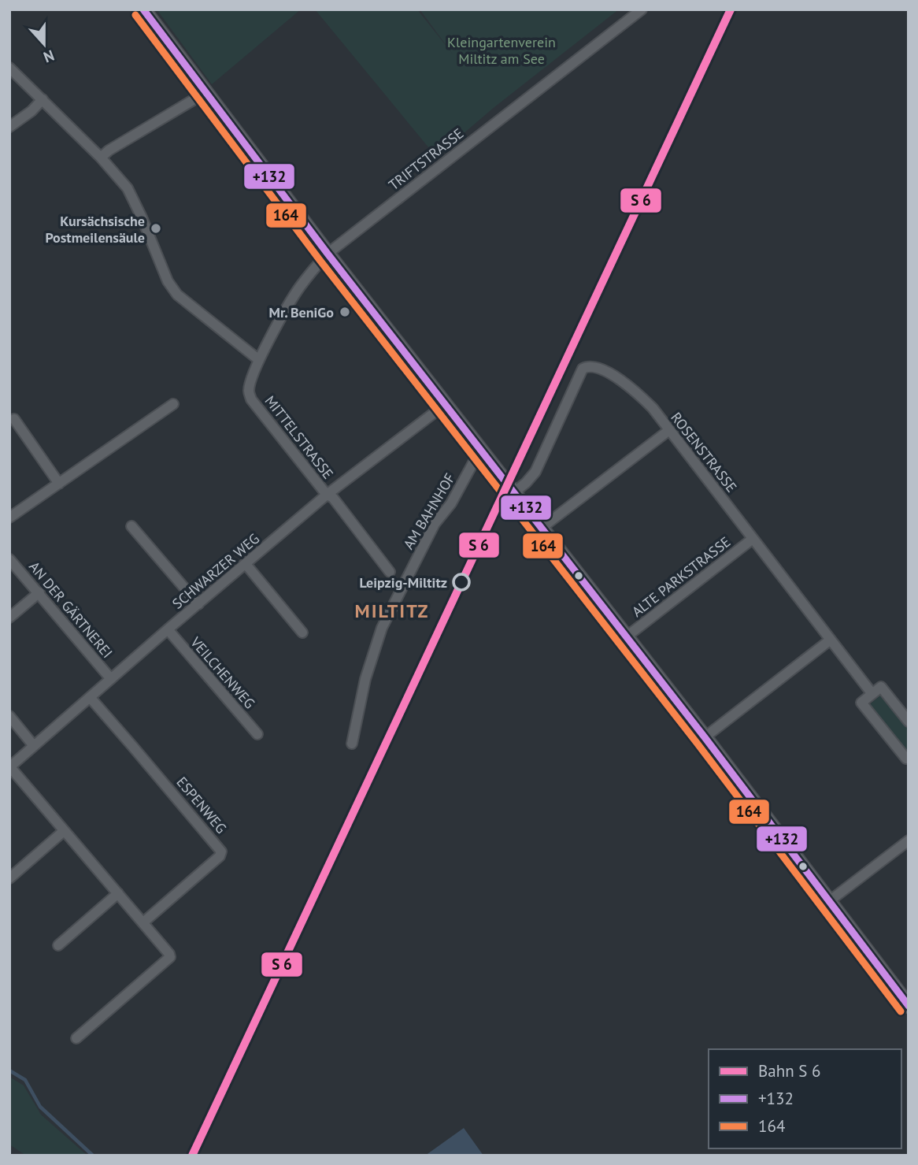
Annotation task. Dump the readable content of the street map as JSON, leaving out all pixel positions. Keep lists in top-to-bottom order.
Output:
{
  "streets": {
    "street": [
      "TRIFTSTRASSE",
      "MITTELSTRASSE",
      "ROSENSTRASSE",
      "AM BAHNHOF",
      "SCHWARZER WEG",
      "ALTE PARKSTRASSE",
      "AN DER GÄRTNEREI",
      "VEILCHENWEG",
      "ESPENWEG"
    ]
  },
  "crossings": [
    ["TRIFTSTRASSE", "MITTELSTRASSE"],
    ["MITTELSTRASSE", "SCHWARZER WEG"],
    ["ROSENSTRASSE", "ALTE PARKSTRASSE"],
    ["SCHWARZER WEG", "AN DER GÄRTNEREI"],
    ["SCHWARZER WEG", "VEILCHENWEG"],
    ["SCHWARZER WEG", "ESPENWEG"]
  ],
  "districts": ["MILTITZ"],
  "parks": ["Kleingartenverein Miltitz am See"],
  "places": ["Kursächsische Postmeilensäule", "Mr. BeniGo", "Leipzig-Miltitz"],
  "lines": ["transit line +132", "transit line 164"],
  "legend": ["Bahn S 6", "+132", "164"],
  "north": "bottom"
}
